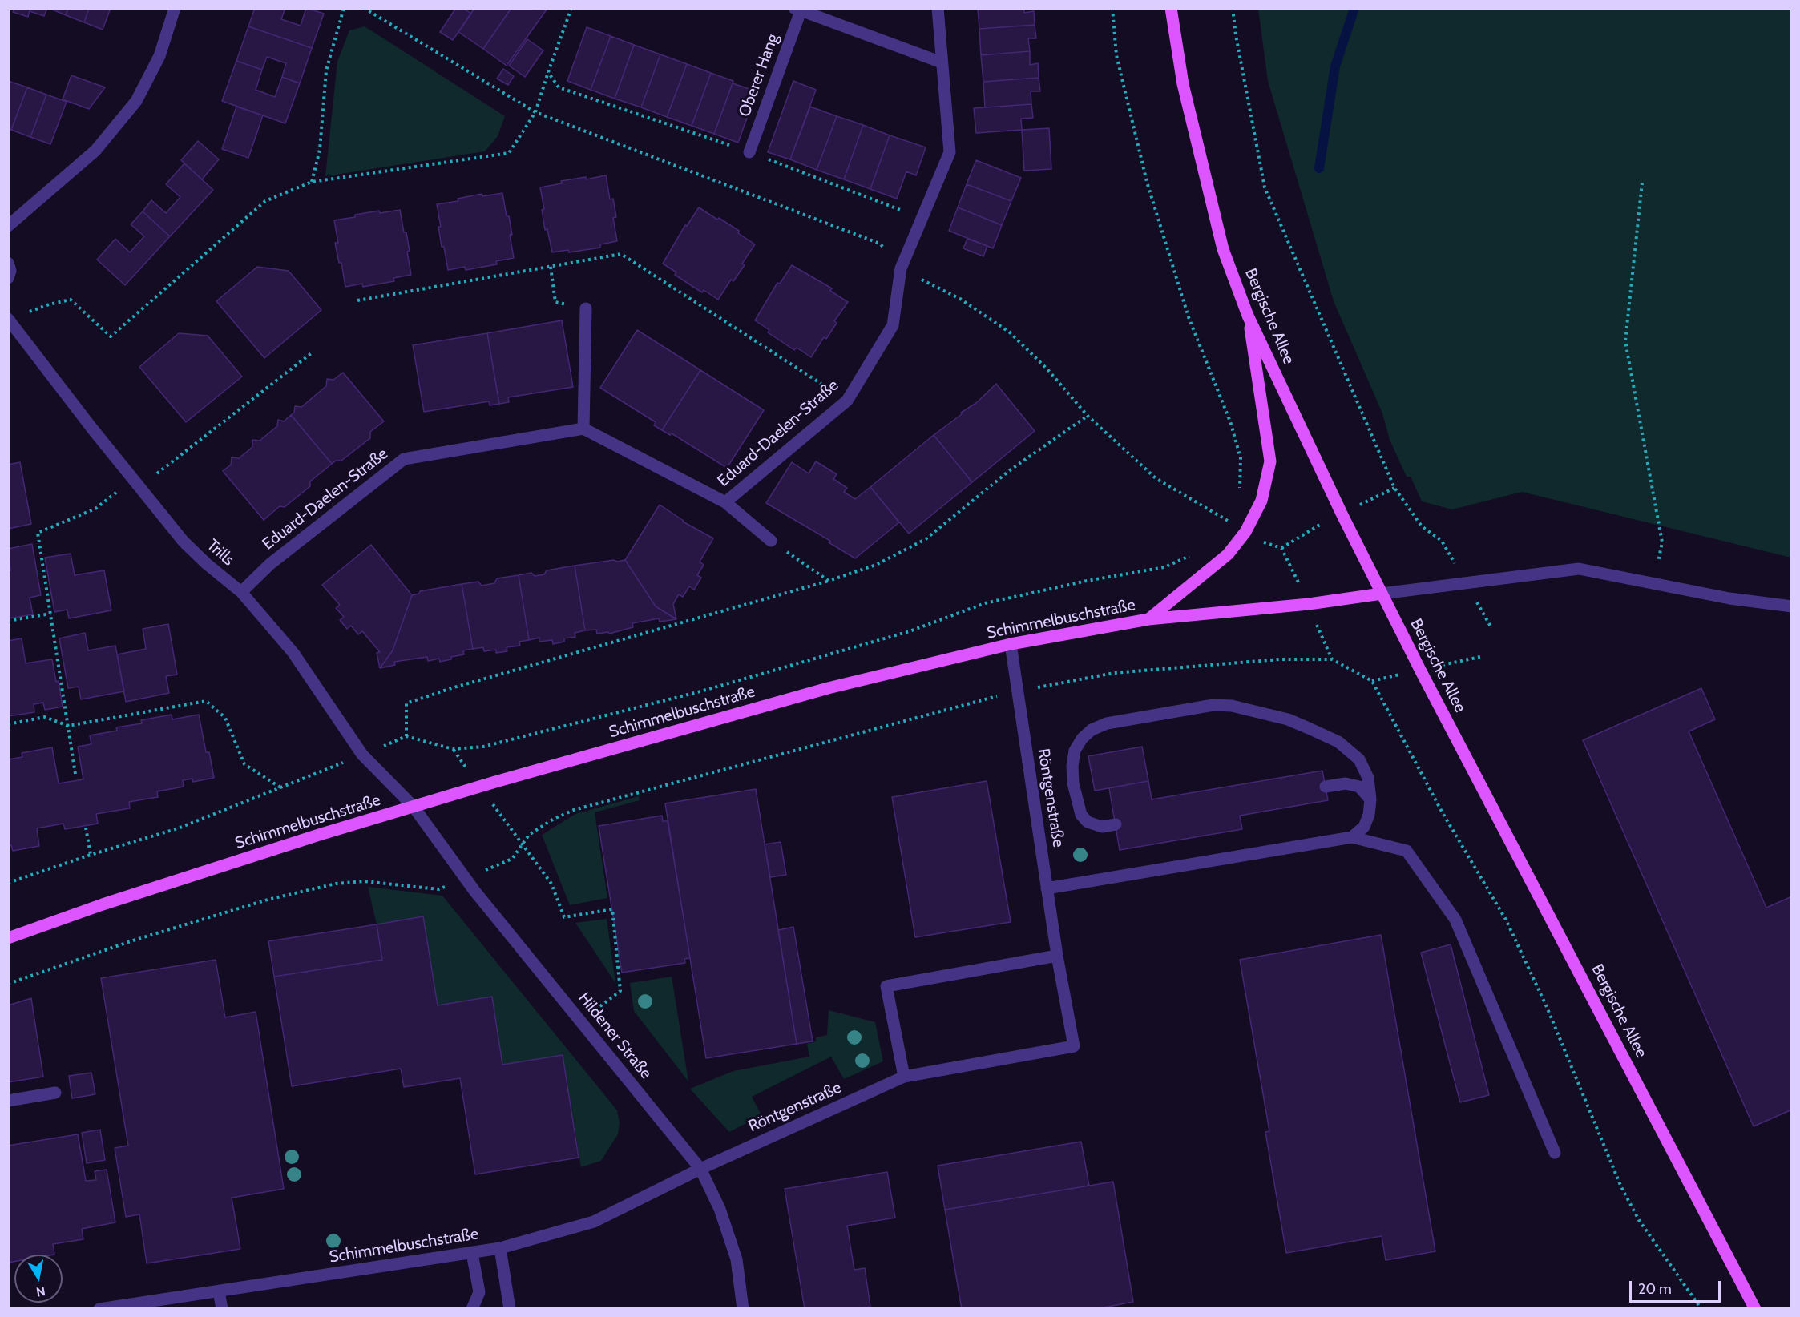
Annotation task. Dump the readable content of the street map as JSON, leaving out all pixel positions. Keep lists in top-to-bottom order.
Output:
{
  "streets": {
    "main road": ["Bergische Allee", "Schimmelbuschstraße"],
    "street": [
      "Oberer Hang",
      "Eduard-Daelen-Straße",
      "Trills",
      "Röntgenstraße",
      "Hildener Straße"
    ]
  },
  "crossings": [
    ["Oberer Hang", "Eduard-Daelen-Straße"],
    ["Bergische Allee", "Schimmelbuschstraße"],
    ["Eduard-Daelen-Straße", "Trills"],
    ["Trills", "Schimmelbuschstraße"],
    ["Trills", "Hildener Straße"],
    ["Schimmelbuschstraße", "Röntgenstraße"],
    ["Schimmelbuschstraße", "Hildener Straße"],
    ["Röntgenstraße", "Hildener Straße"]
  ],
  "scale_bar": "20 m",
  "north": "bottom"
}
